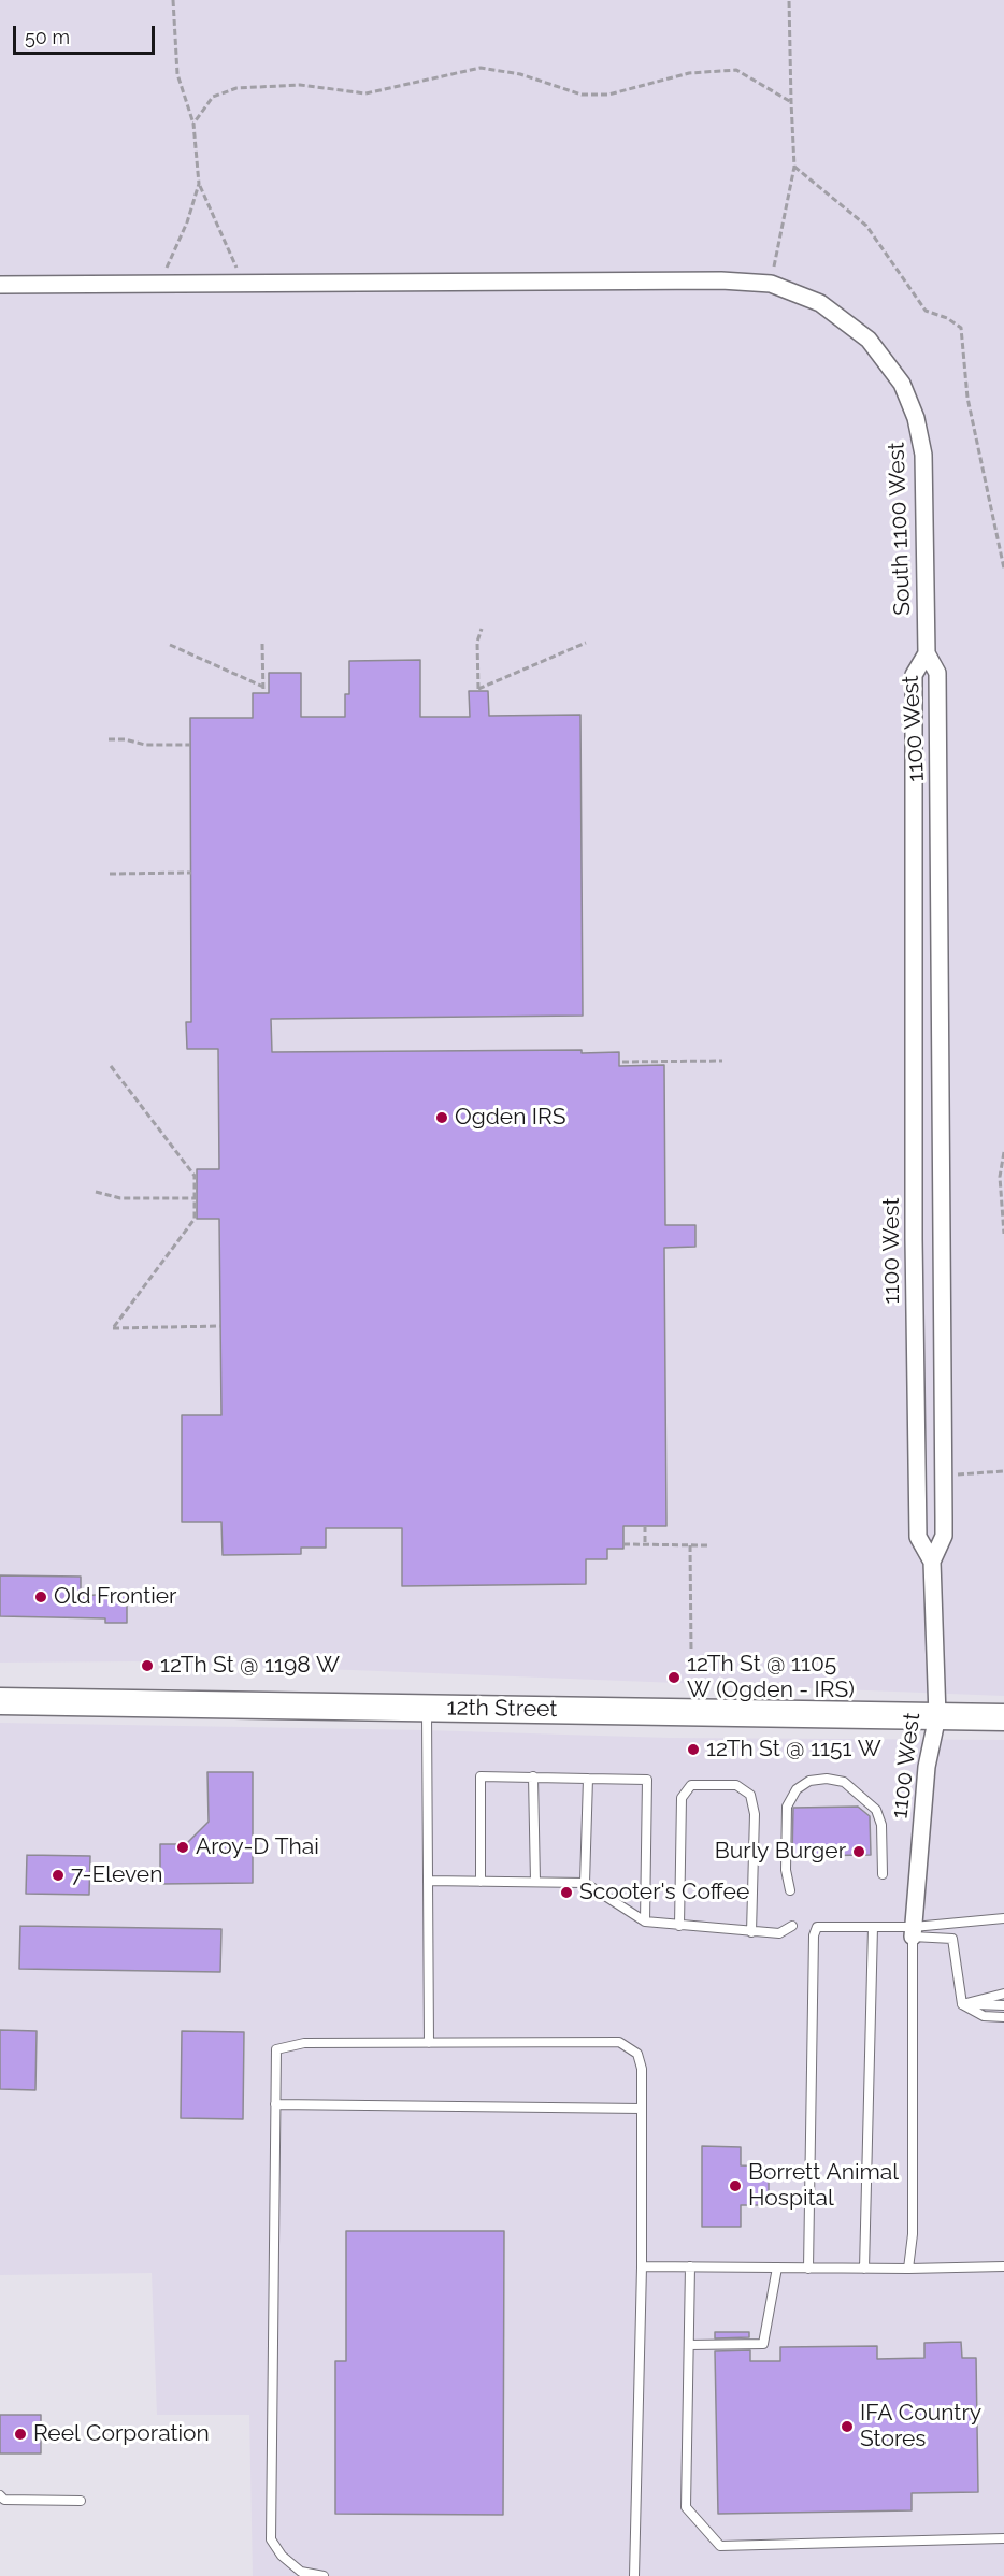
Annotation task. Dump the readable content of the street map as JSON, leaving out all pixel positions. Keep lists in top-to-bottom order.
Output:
{
  "streets": {
    "main road": ["12th Street"],
    "street": ["South 1100 West", "1100 West"]
  },
  "crossings": [
    ["South 1100 West", "1100 West"],
    ["1100 West", "12th Street"]
  ],
  "places": [
    "Ogden IRS",
    "Old Frontier",
    "12Th St @ 1198 W",
    "12Th St @ 1105 W (Ogden - IRS)",
    "12Th St @ 1151 W",
    "Aroy-D Thai",
    "Burly Burger",
    "7-Eleven",
    "Scooter's Coffee",
    "Borrett Animal Hospital",
    "IFA Country Stores",
    "Reel Corporation"
  ],
  "scale_bar": "50 m"
}
